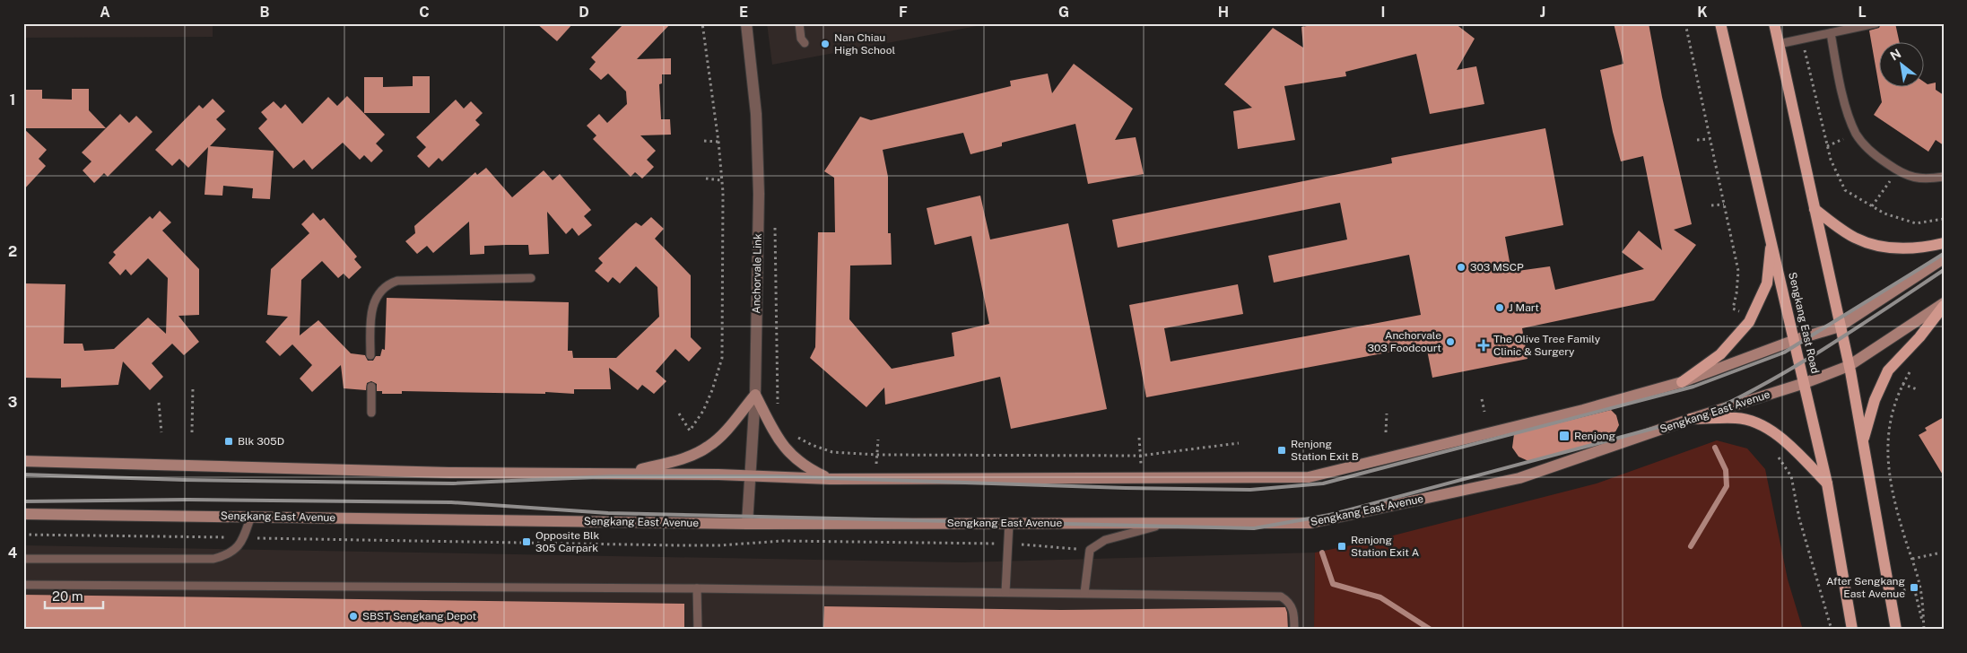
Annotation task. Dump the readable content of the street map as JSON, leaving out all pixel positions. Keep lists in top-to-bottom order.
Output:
{
  "streets": {
    "main road": ["Sengkang East Road", "Sengkang East Avenue"],
    "street": ["Anchorvale Link"]
  },
  "crossings": [
    ["Anchorvale Link", "Sengkang East Avenue"],
    ["Sengkang East Road", "Sengkang East Avenue"]
  ],
  "places": {
    "other": [
      "Nan Chiau High School",
      "303 MSCP",
      "J Mart",
      "Anchorvale 303 Foodcourt",
      "SBST Sengkang Depot"
    ],
    "health": ["The Olive Tree Family Clinic & Surgery"],
    "transit": [
      "Renjong",
      "Blk 305D",
      "Renjong Station Exit B",
      "Opposite Blk 305 Carpark",
      "Renjong Station Exit A",
      "After Sengkang East Avenue"
    ]
  },
  "scale_bar": "20 m",
  "north": "top left",
  "grid": {
    "columns": [
      "A",
      "B",
      "C",
      "D",
      "E",
      "F",
      "G",
      "H",
      "I",
      "J",
      "K",
      "L"
    ],
    "rows": [
      "1",
      "2",
      "3",
      "4"
    ]
  }
}
